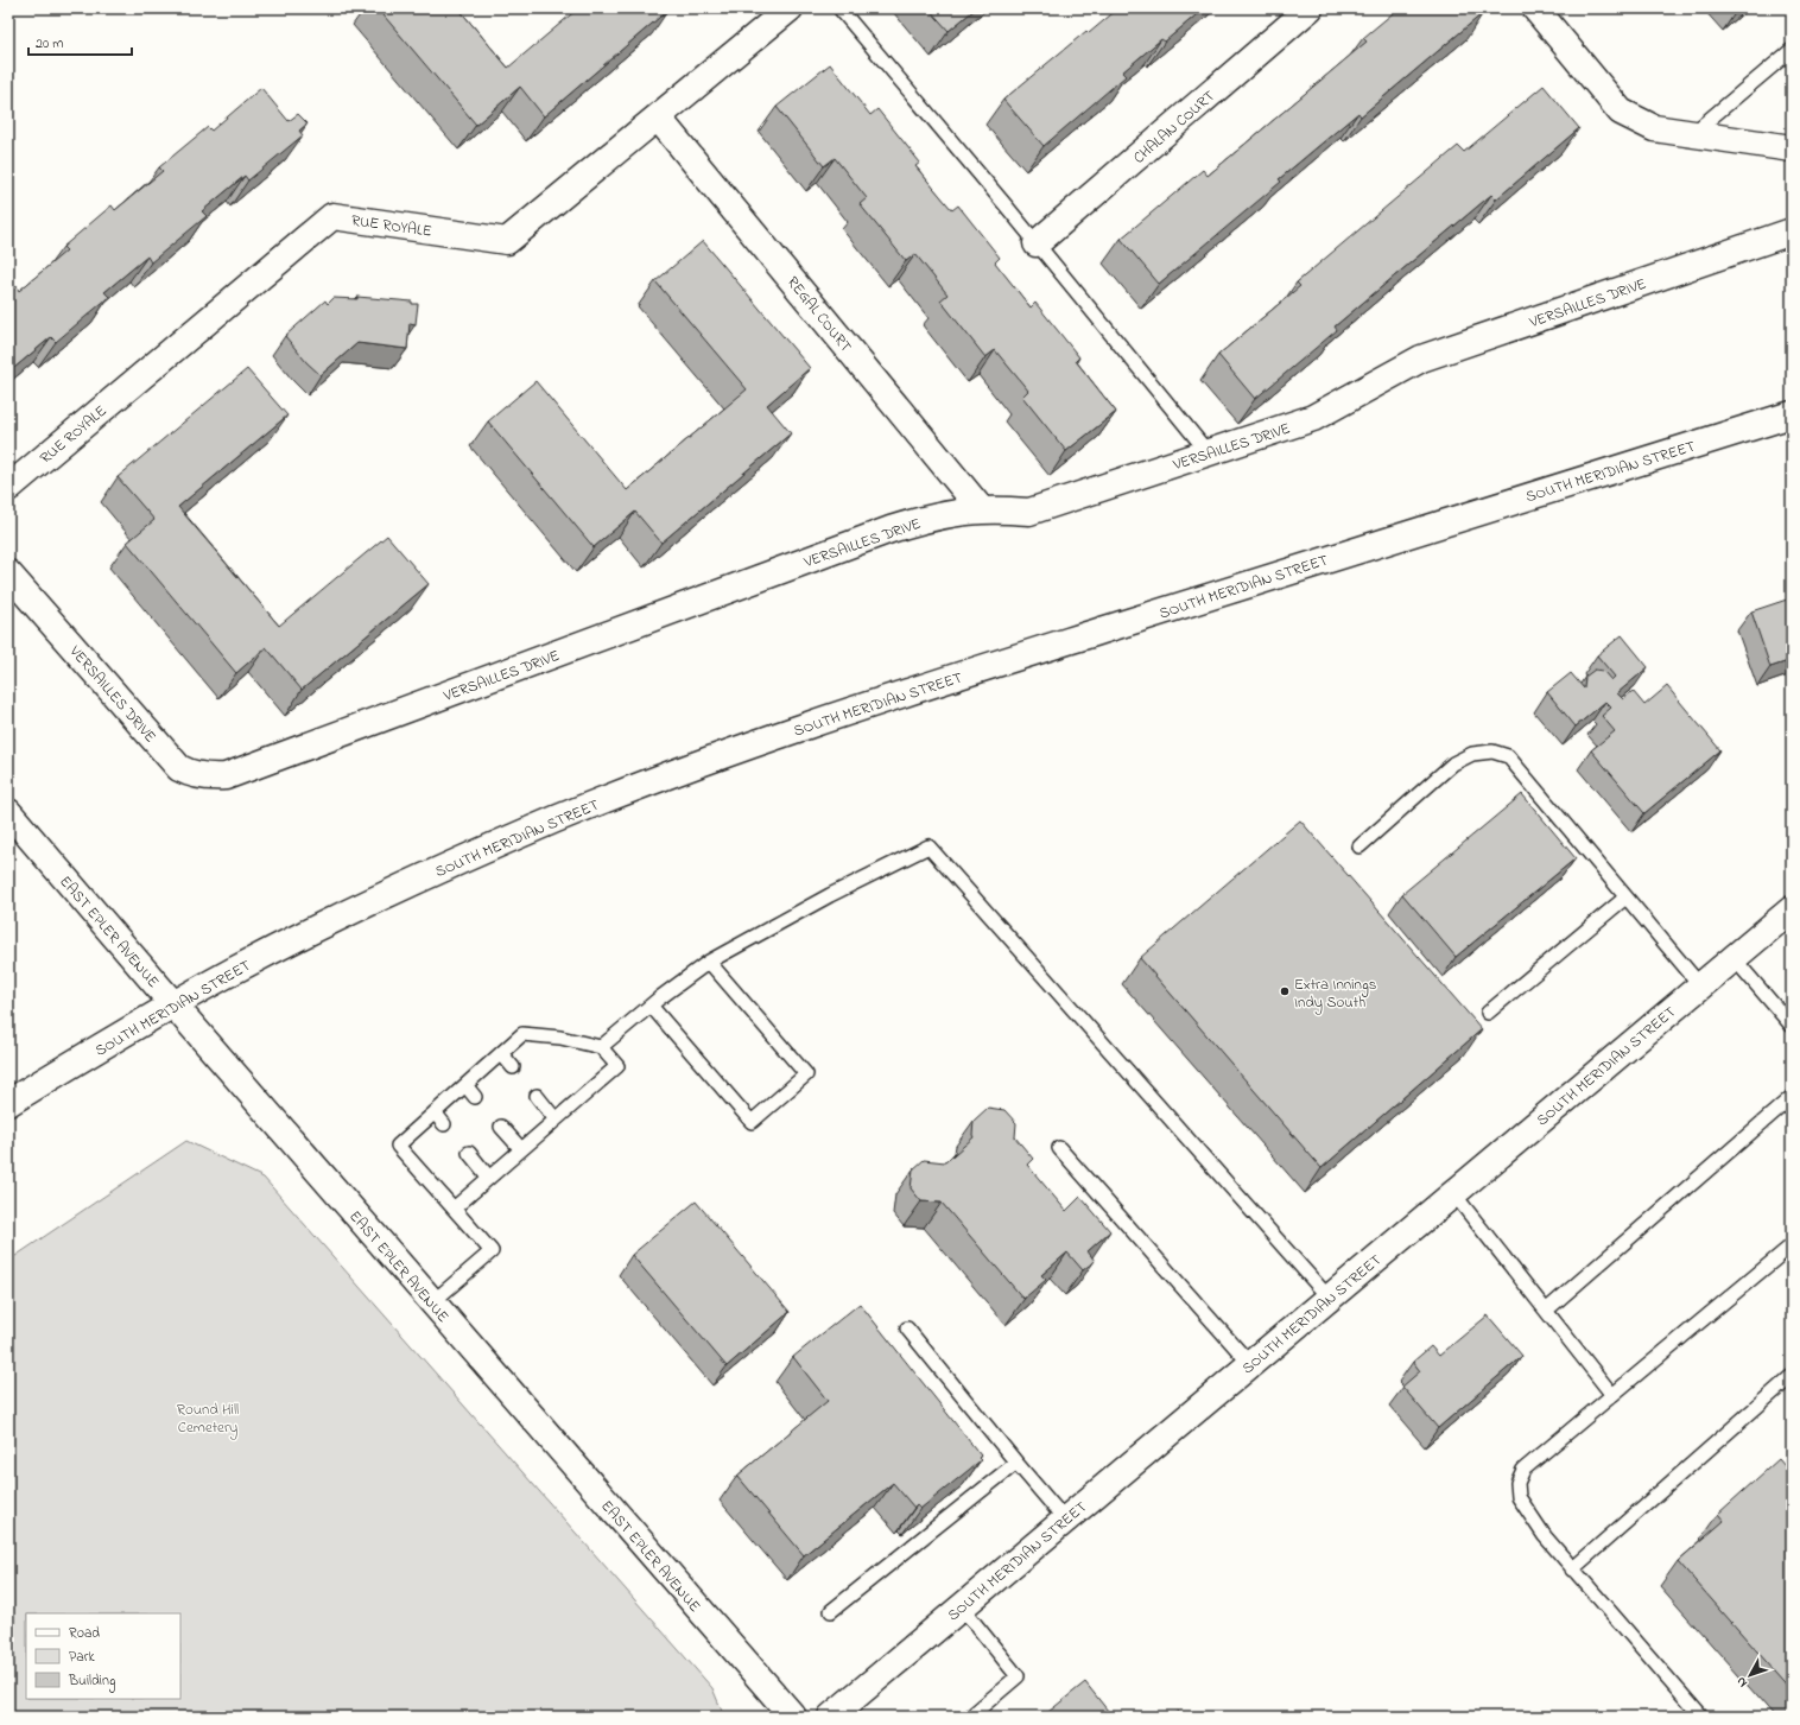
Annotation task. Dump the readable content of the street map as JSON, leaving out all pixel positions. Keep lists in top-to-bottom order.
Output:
{
  "streets": {
    "street": [
      "CHALAN COURT",
      "RUE ROYALE",
      "VERSAILLES DRIVE",
      "REGAL COURT",
      "SOUTH MERIDIAN STREET",
      "EAST EPLER AVENUE"
    ]
  },
  "crossings": [
    ["RUE ROYALE", "REGAL COURT"],
    ["VERSAILLES DRIVE", "REGAL COURT"],
    ["SOUTH MERIDIAN STREET", "EAST EPLER AVENUE"]
  ],
  "parks": ["Round Hill Cemetery"],
  "places": ["Extra Innings Indy South"],
  "legend": ["Road", "Park", "Building"],
  "scale_bar": "20 m",
  "north": "bottom left"
}
